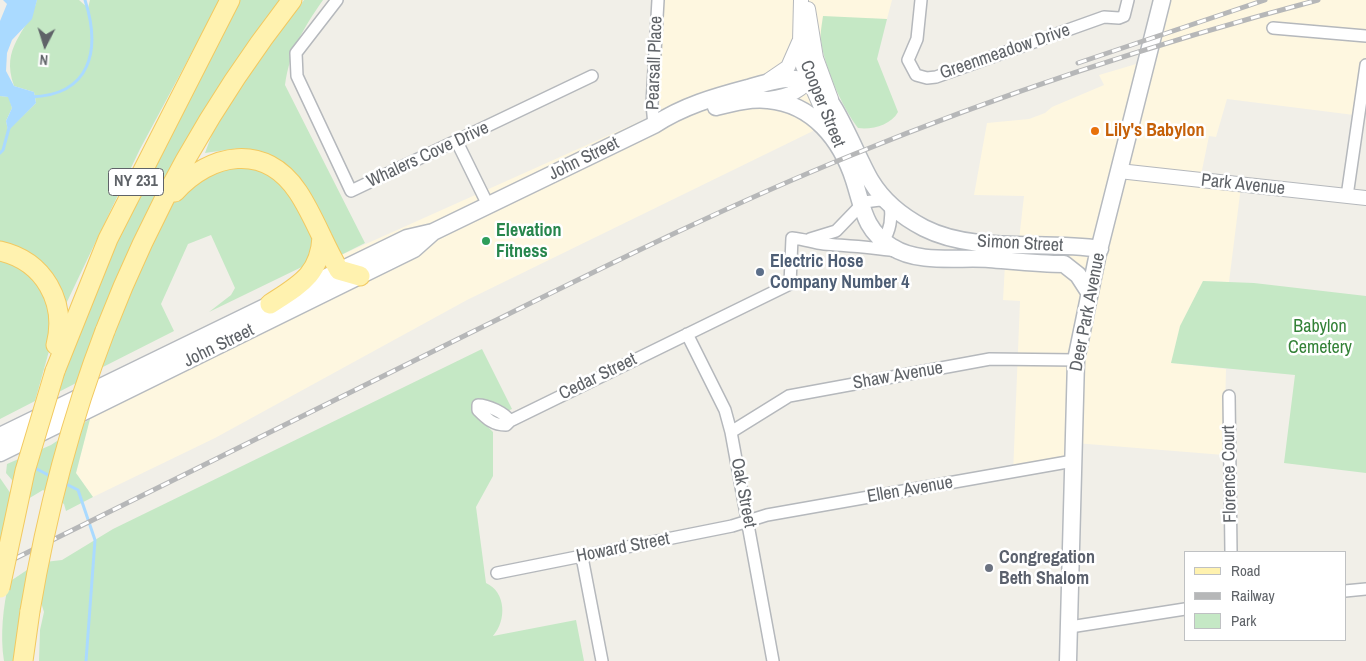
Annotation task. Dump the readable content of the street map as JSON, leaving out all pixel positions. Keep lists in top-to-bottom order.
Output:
{
  "streets": {
    "main road": [
      "Cooper Street",
      "John Street",
      "NY 231",
      "Simon Street",
      "Deer Park Avenue"
    ],
    "street": [
      "Greenmeadow Drive",
      "Pearsall Place",
      "Whalers Cove Drive",
      "Park Avenue",
      "Shaw Avenue",
      "Cedar Street",
      "Florence Court",
      "Ellen Avenue",
      "Oak Street",
      "Howard Street"
    ]
  },
  "crossings": [
    ["Pearsall Place", "John Street"],
    ["Cooper Street", "John Street"],
    ["Cooper Street", "Simon Street"],
    ["Park Avenue", "Deer Park Avenue"],
    ["Simon Street", "Deer Park Avenue"],
    ["Deer Park Avenue", "Shaw Avenue"],
    ["Deer Park Avenue", "Ellen Avenue"],
    ["Shaw Avenue", "Oak Street"],
    ["Cedar Street", "Oak Street"],
    ["Ellen Avenue", "Oak Street"],
    ["Ellen Avenue", "Howard Street"],
    ["Oak Street", "Howard Street"]
  ],
  "parks": ["Babylon Cemetery"],
  "places": [
    "Lily's Babylon",
    "Elevation Fitness",
    "Electric Hose Company Number 4",
    "Congregation Beth Shalom"
  ],
  "legend": ["Road", "Railway", "Park"],
  "north": "bottom"
}
